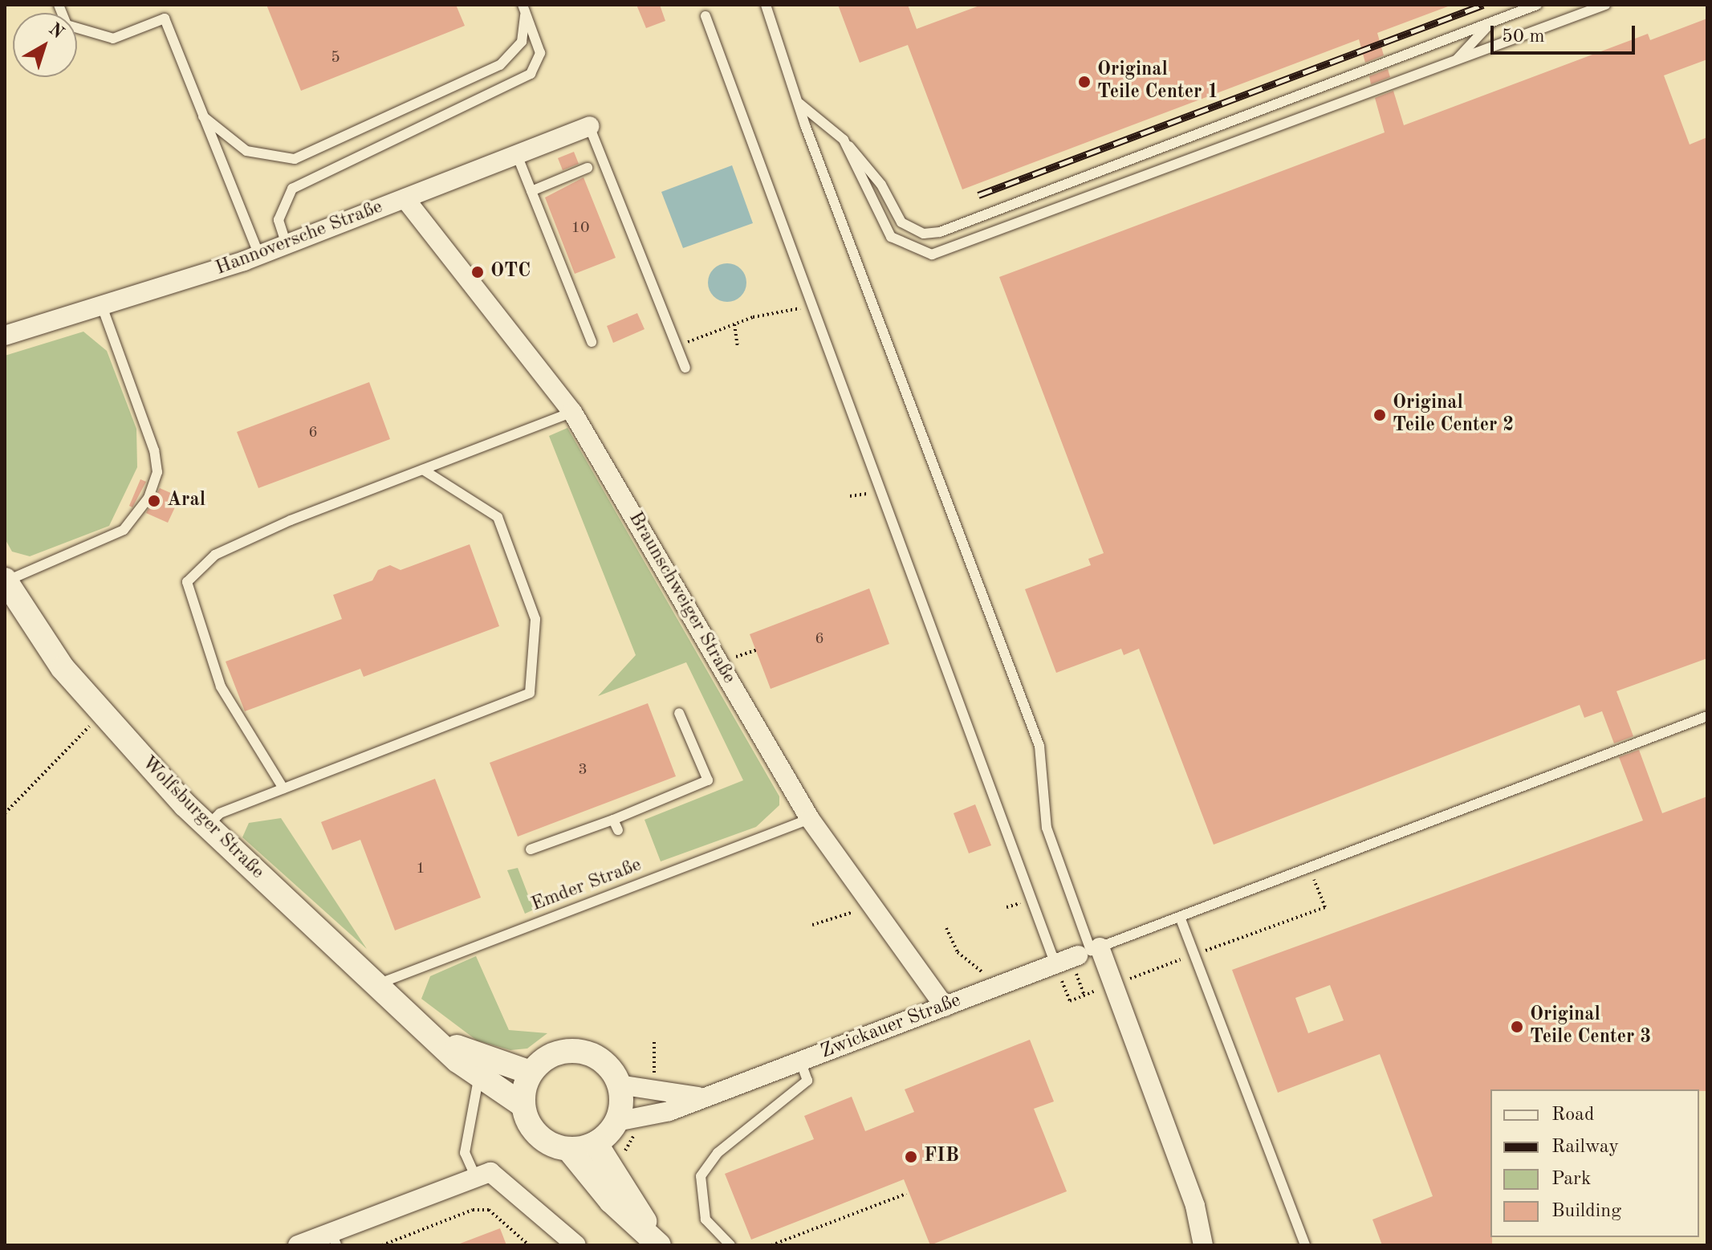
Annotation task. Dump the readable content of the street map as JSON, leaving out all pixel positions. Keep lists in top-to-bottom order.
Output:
{
  "streets": {
    "street": [
      "Hannoversche Straße",
      "Braunschweiger Straße",
      "Wolfsburger Straße",
      "Zwickauer Straße"
    ],
    "lane": ["Emder Straße"]
  },
  "crossings": [
    ["Hannoversche Straße", "Braunschweiger Straße"],
    ["Braunschweiger Straße", "Emder Straße"],
    ["Braunschweiger Straße", "Zwickauer Straße"],
    ["Wolfsburger Straße", "Emder Straße"],
    ["Wolfsburger Straße", "Zwickauer Straße"]
  ],
  "places": [
    "Original Teile Center 1",
    "OTC",
    "Original Teile Center 2",
    "Aral",
    "Original Teile Center 3",
    "FIB"
  ],
  "house_numbers": [
    "5",
    "10",
    "6",
    "6",
    "3",
    "1"
  ],
  "legend": [
    "Road",
    "Railway",
    "Park",
    "Building"
  ],
  "scale_bar": "50 m",
  "north": "top right"
}
